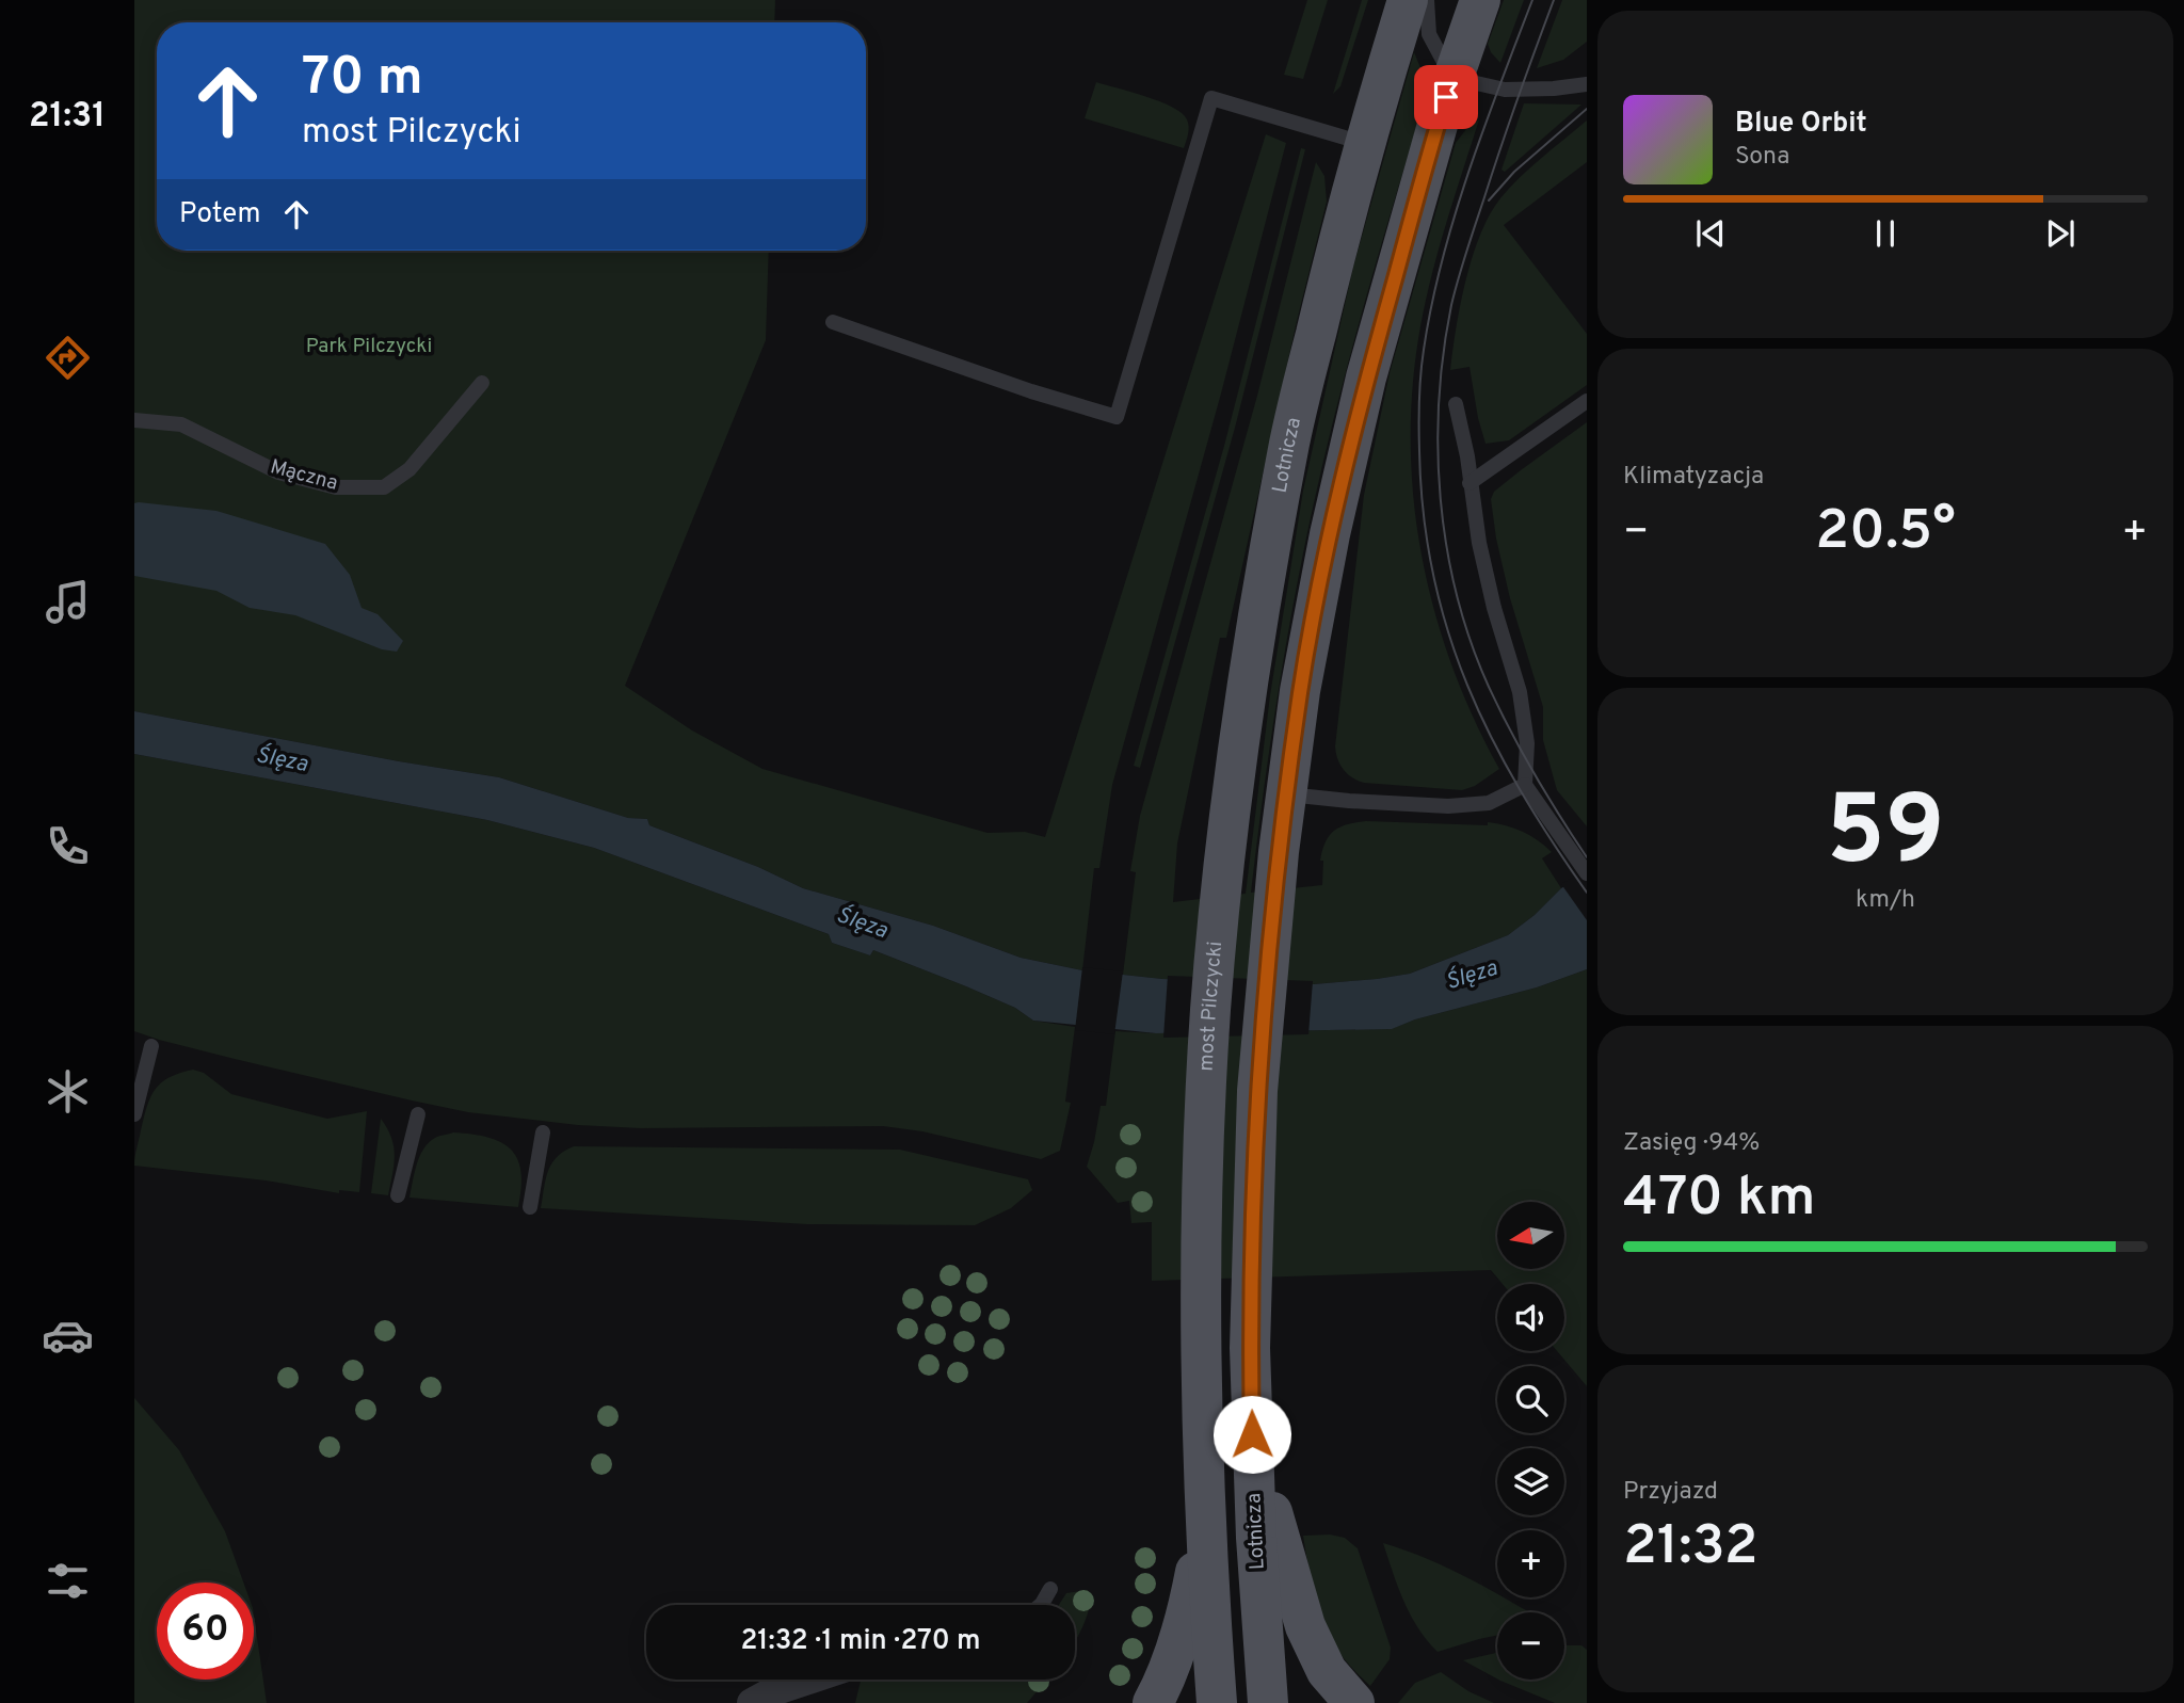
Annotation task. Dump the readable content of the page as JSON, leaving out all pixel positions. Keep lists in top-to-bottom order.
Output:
{
  "streets": {
    "main road": ["Lotnicza", "most Pilczycki"],
    "lane": ["Mączna"]
  },
  "crossings": [
    ["Lotnicza", "most Pilczycki"]
  ],
  "water": ["Ślęza"],
  "parks": ["Park Pilczycki"],
  "north": "left",
  "page": {
    "tabs": "21:31",
    "turn": ["70 m", "most Pilczycki"],
    "song": ["Blue Orbit", "Sona"],
    "then": "Potem",
    "tile": [
      "Klimatyzacja",
      ["59", "km/h"],
      ["Zasięg · 94%", "470 km"],
      ["Przyjazd", "21:32"]
    ],
    "heat": ["−", "20.5°", "+"],
    "map_buttons": ["+", "−"],
    "limit": "60",
    "trip": "21:32 · 1 min · 270 m"
  }
}
